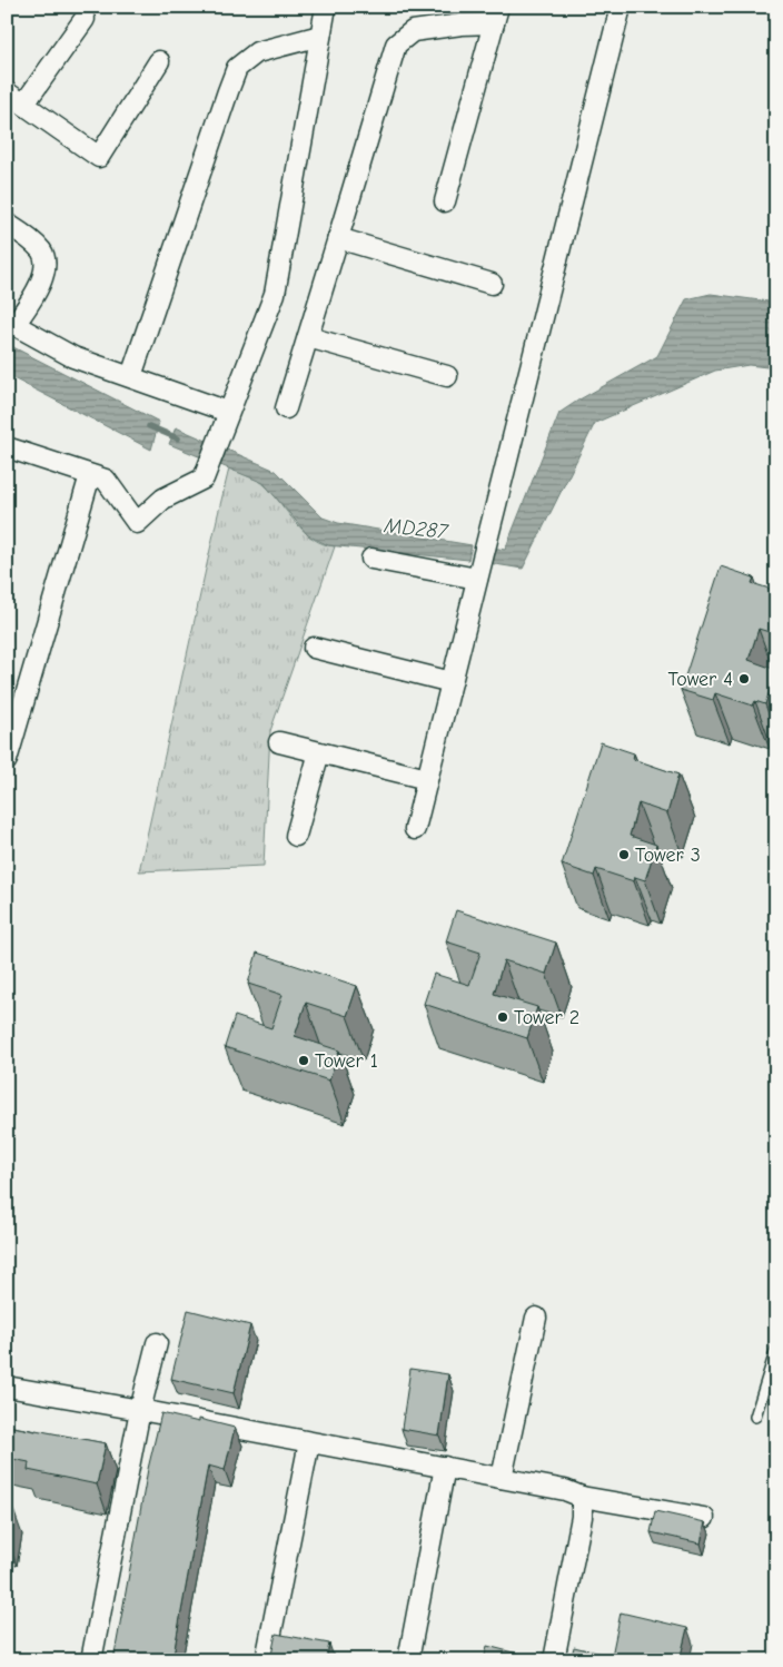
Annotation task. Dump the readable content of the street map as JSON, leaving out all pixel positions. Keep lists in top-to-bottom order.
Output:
{
  "water": ["MD287"],
  "places": [
    "Tower 4",
    "Tower 3",
    "Tower 2",
    "Tower 1"
  ]
}
